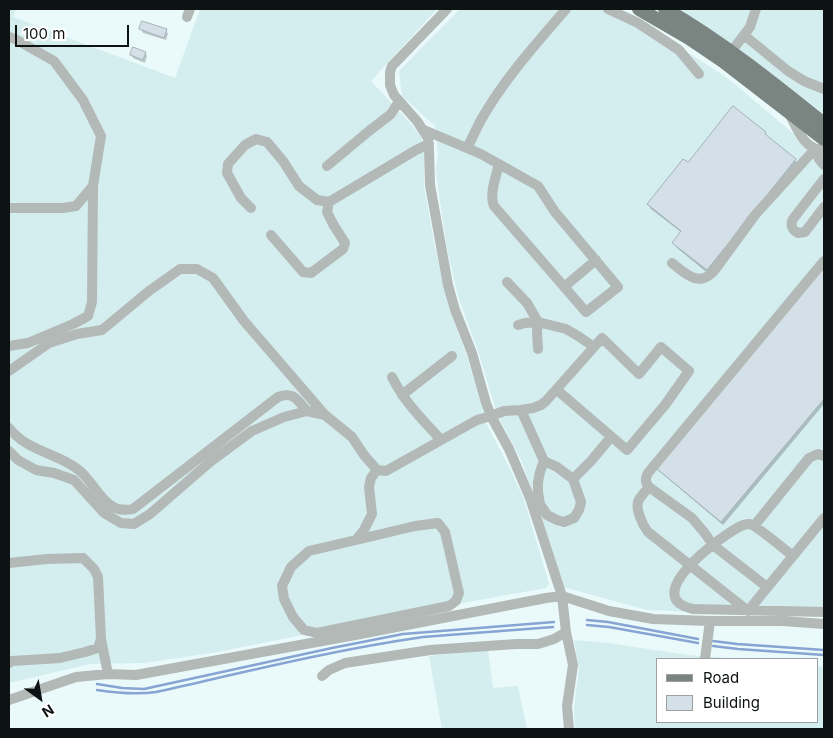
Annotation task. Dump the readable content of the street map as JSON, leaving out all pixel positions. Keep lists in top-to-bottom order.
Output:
{
  "legend": ["Road", "Building"],
  "scale_bar": "100 m",
  "north": "bottom right"
}
